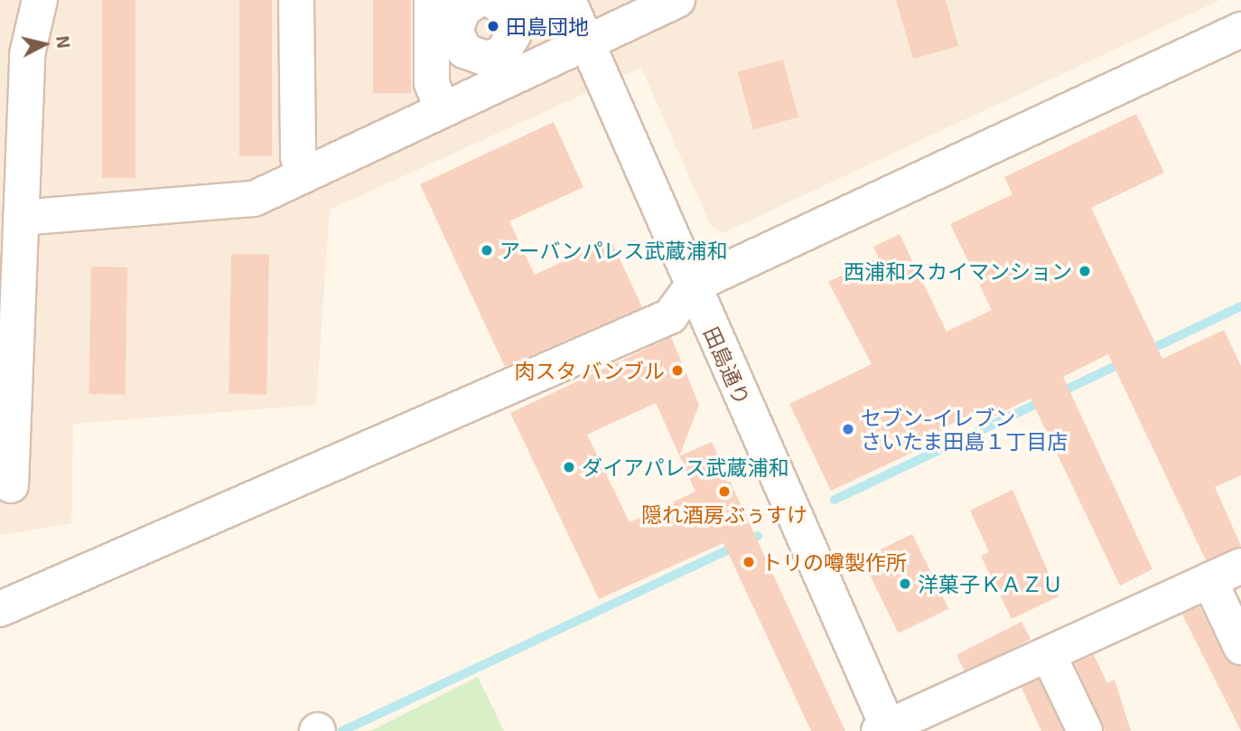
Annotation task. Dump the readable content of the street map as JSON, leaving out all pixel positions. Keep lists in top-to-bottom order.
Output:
{
  "streets": {
    "street": ["田島通り"]
  },
  "places": [
    "田島団地",
    "アーバンパレス武蔵浦和",
    "西浦和スカイマンション",
    "肉スタ バンブル",
    "セブン-イレブン さいたま田島１丁目店",
    "ダイアパレス武蔵浦和",
    "隠れ酒房ぶぅすけ",
    "トリの噂製作所",
    "洋菓子ＫＡＺＵ"
  ],
  "north": "right"
}
